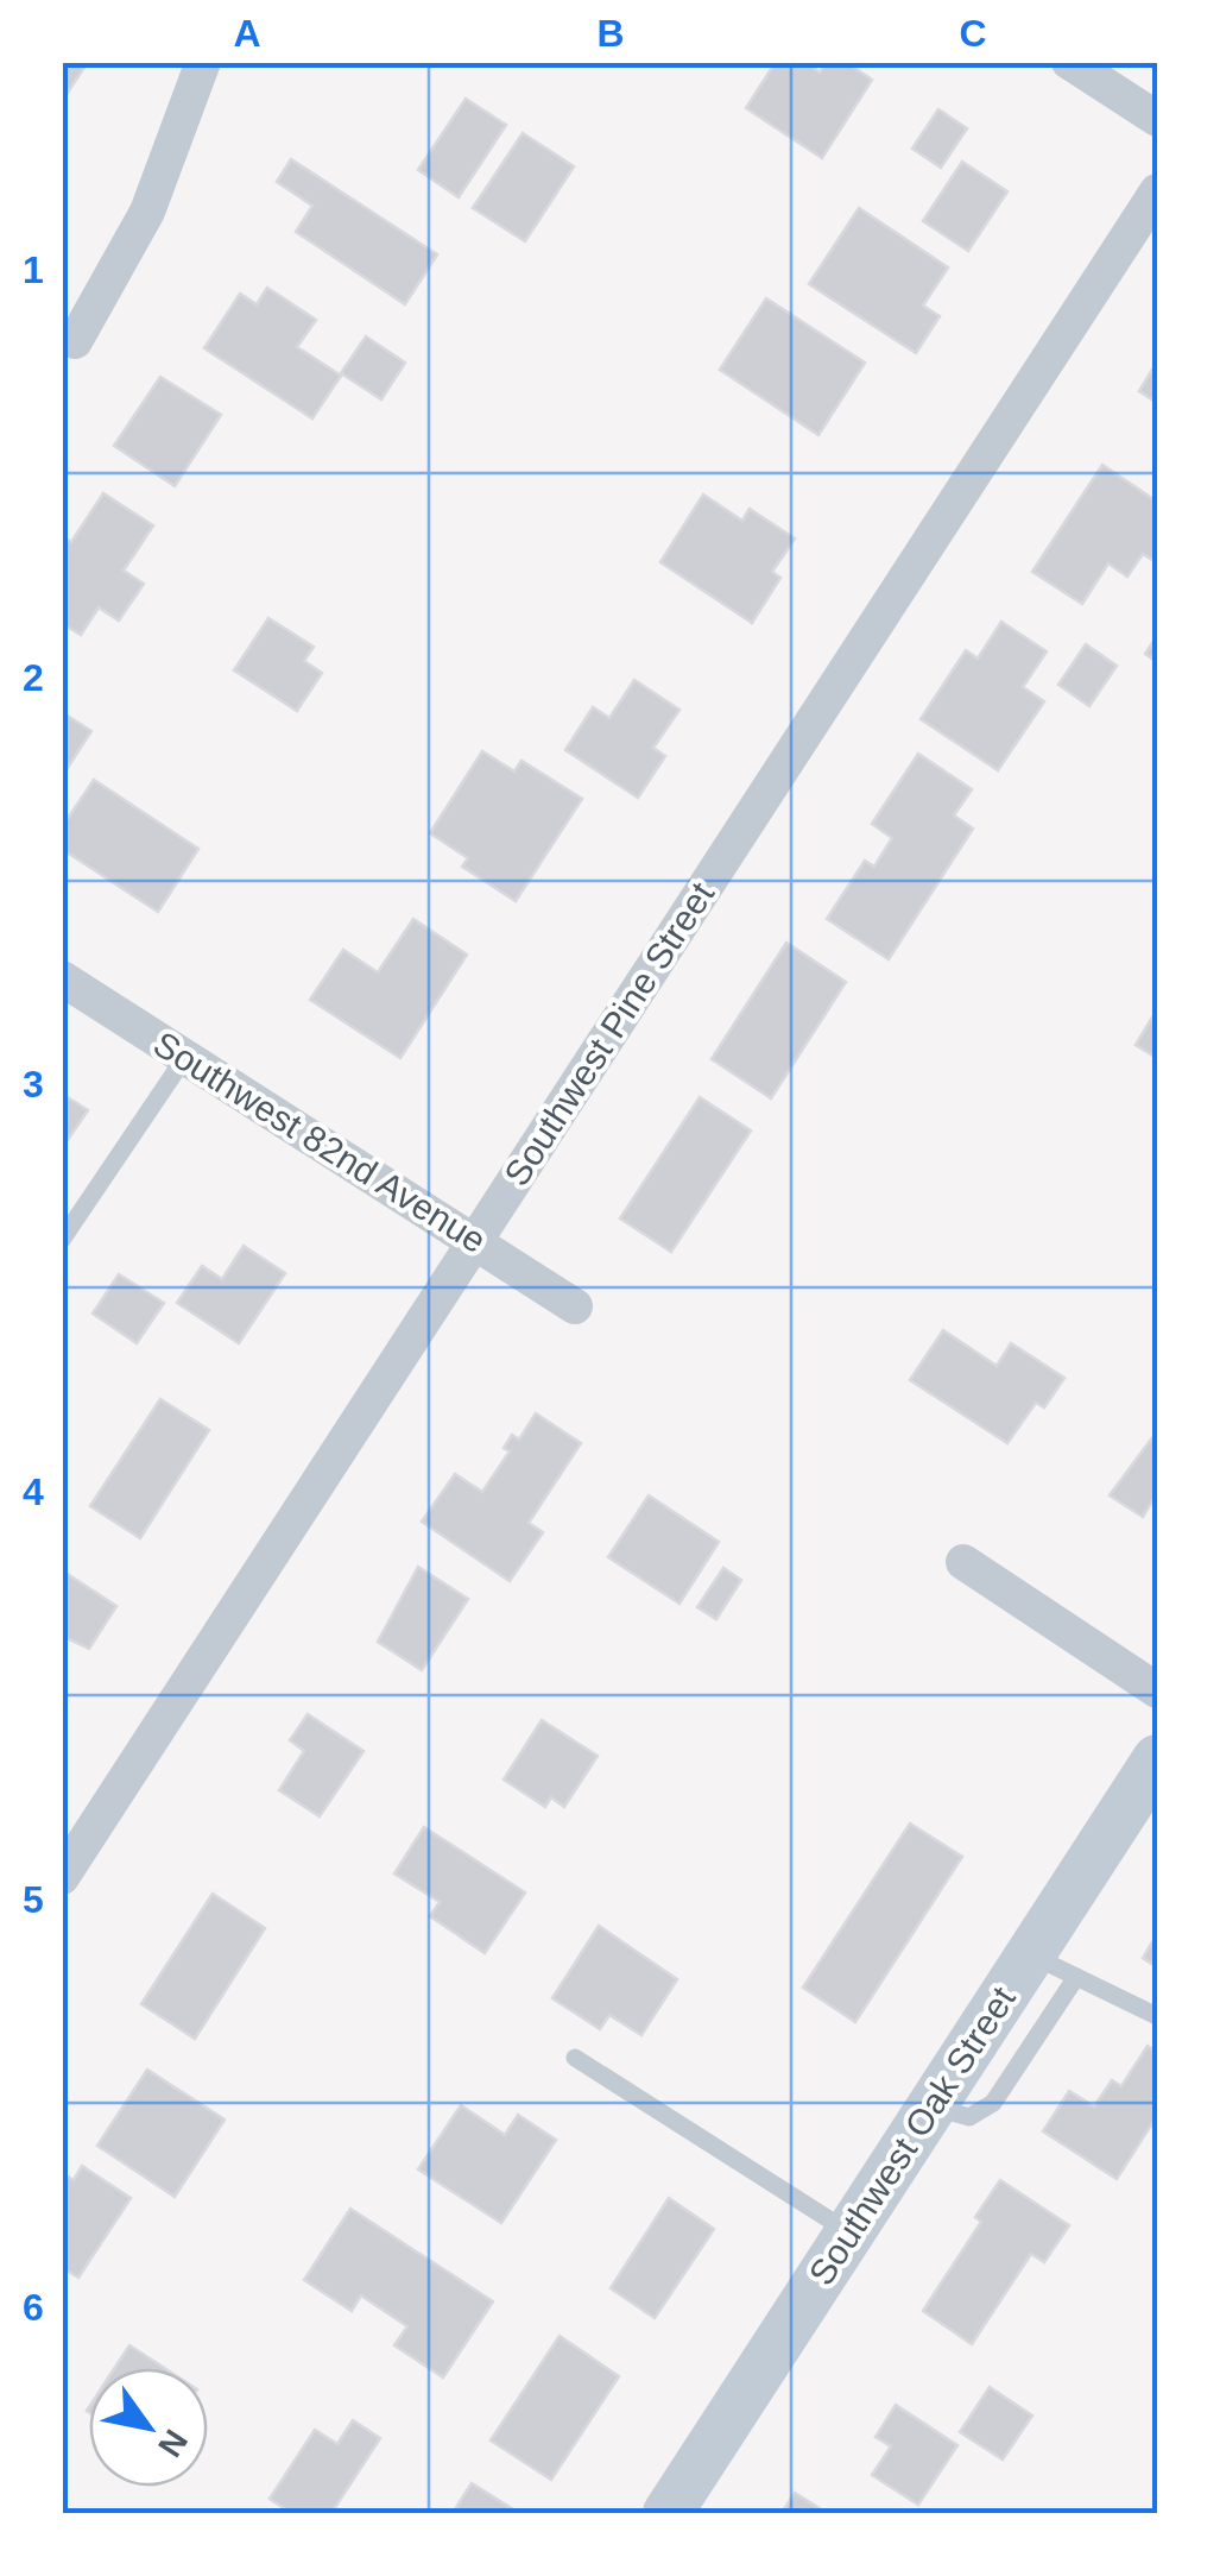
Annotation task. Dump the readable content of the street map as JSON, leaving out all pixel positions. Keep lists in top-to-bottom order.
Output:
{
  "streets": {
    "street": ["Southwest Pine Street", "Southwest 82nd Avenue", "Southwest Oak Street"]
  },
  "crossings": [
    ["Southwest Pine Street", "Southwest 82nd Avenue"]
  ],
  "north": "bottom right",
  "grid": {
    "columns": ["A", "B", "C"],
    "rows": [
      "1",
      "2",
      "3",
      "4",
      "5",
      "6"
    ]
  }
}
